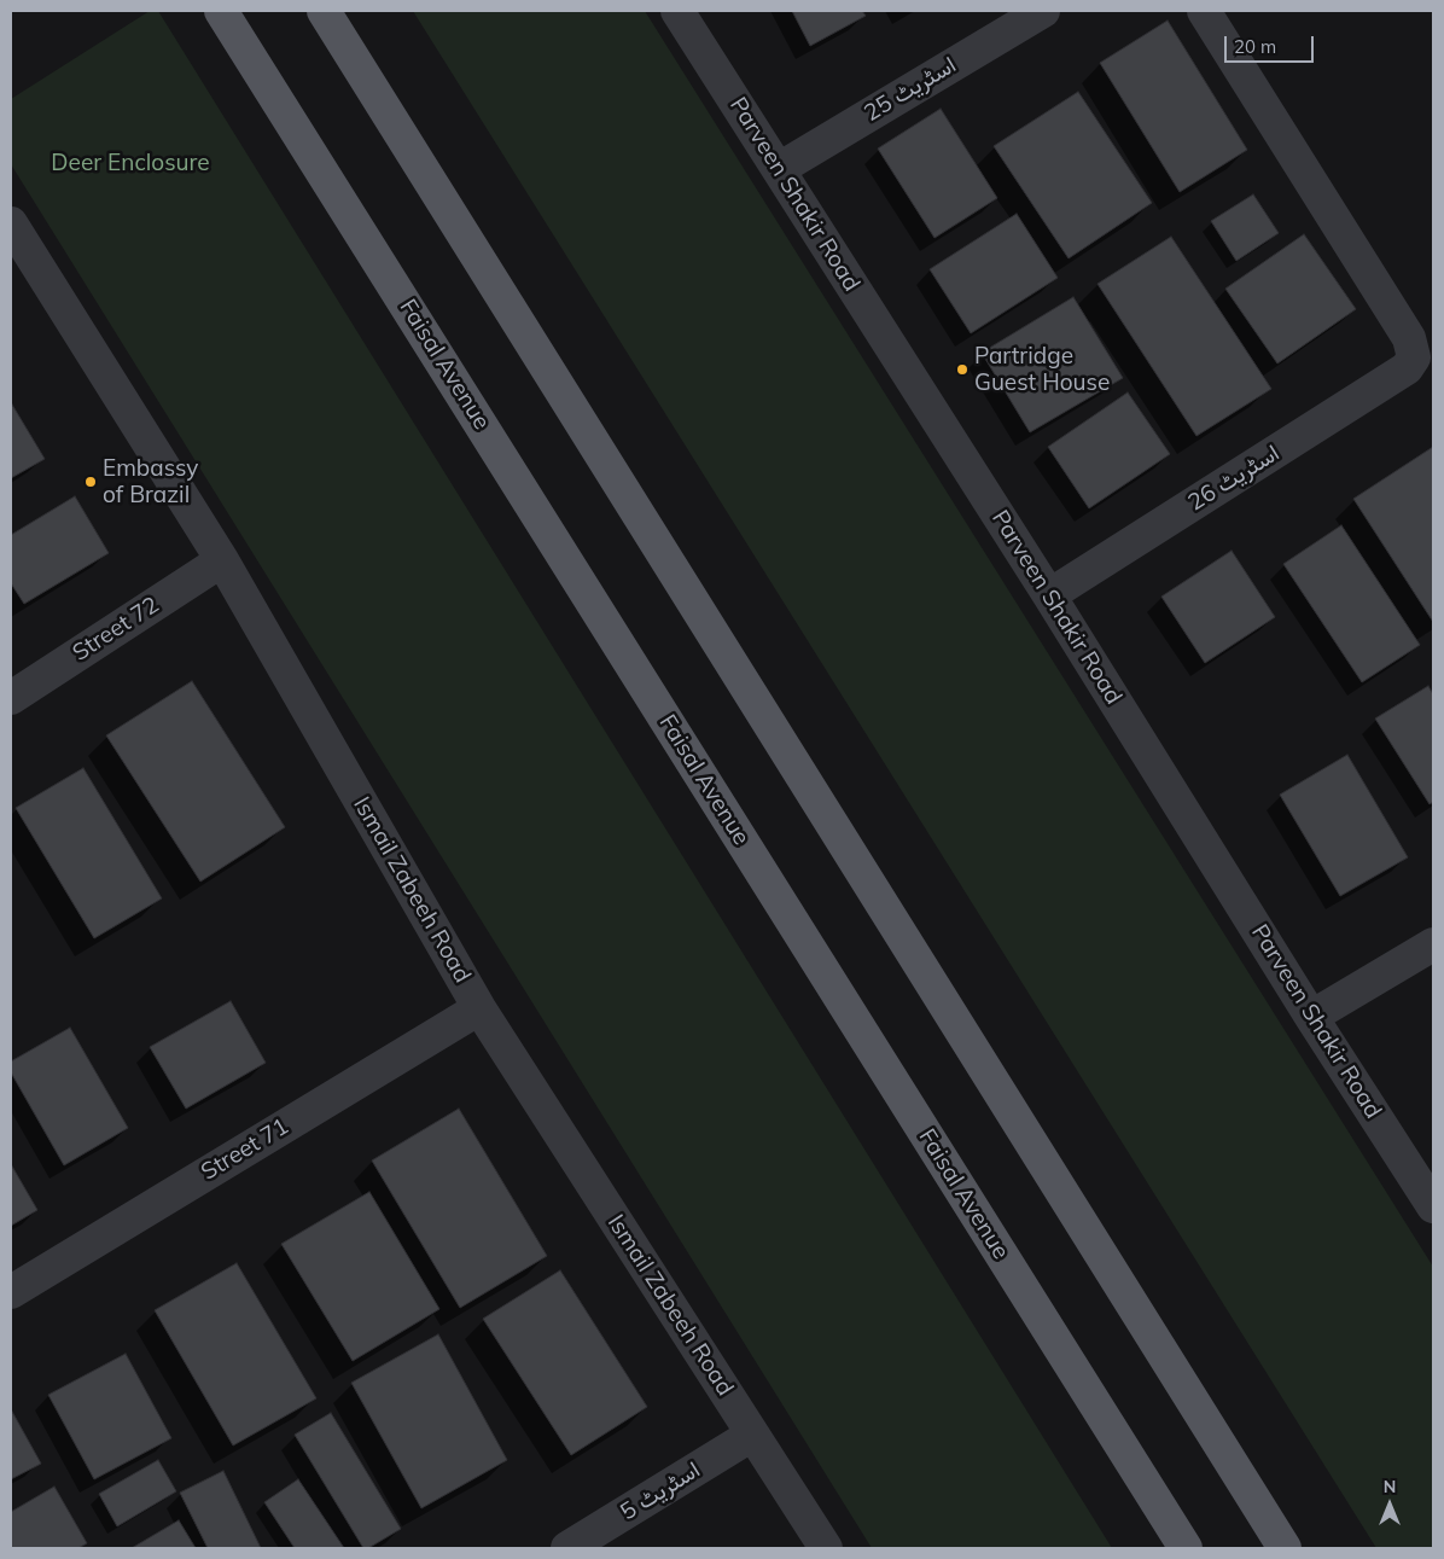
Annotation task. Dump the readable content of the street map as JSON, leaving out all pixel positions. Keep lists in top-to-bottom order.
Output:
{
  "streets": {
    "main road": ["Faisal Avenue"],
    "street": [
      "اسٹریٹ 25",
      "Parveen Shakir Road",
      "اسٹریٹ 26",
      "Street 72",
      "Ismail Zabeeh Road",
      "Street 71",
      "اسٹریٹ 5"
    ]
  },
  "crossings": [
    ["اسٹریٹ 25", "Parveen Shakir Road"],
    ["Parveen Shakir Road", "اسٹریٹ 26"],
    ["Street 72", "Ismail Zabeeh Road"],
    ["Ismail Zabeeh Road", "Street 71"],
    ["Ismail Zabeeh Road", "اسٹریٹ 5"]
  ],
  "parks": ["Deer Enclosure"],
  "places": ["Partridge Guest House", "Embassy of Brazil"],
  "scale_bar": "20 m",
  "north": "top"
}
